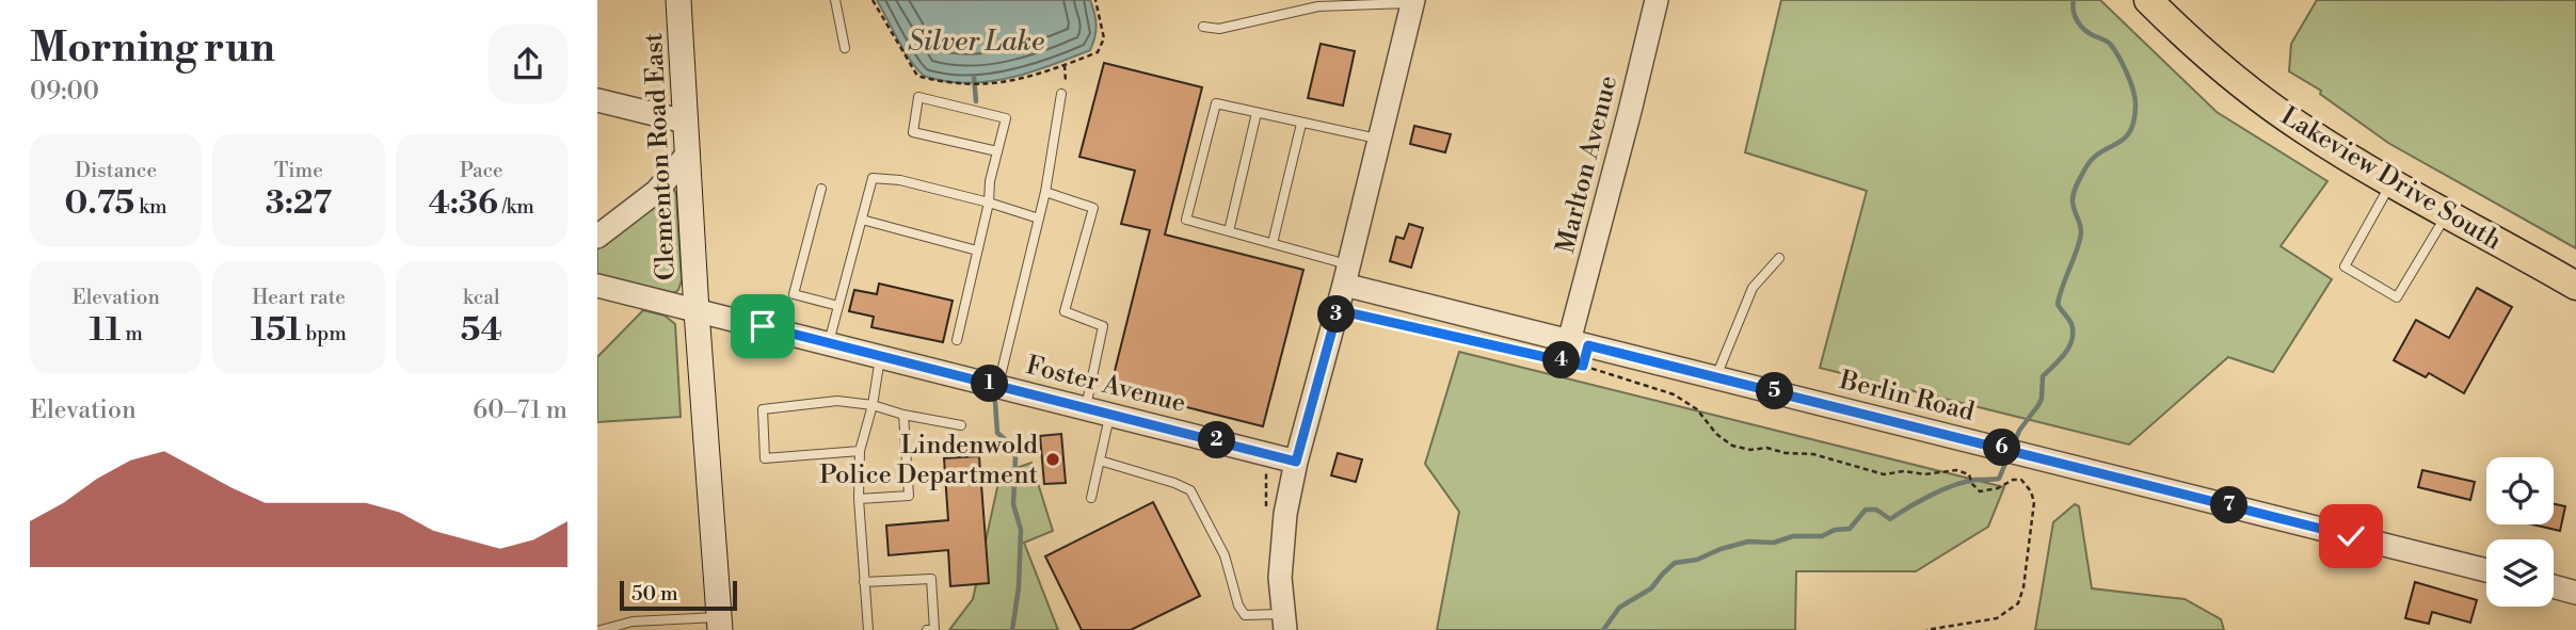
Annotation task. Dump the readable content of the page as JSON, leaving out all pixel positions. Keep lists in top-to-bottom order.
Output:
{
  "streets": {
    "main road": ["Clementon Road East", "Lakeview Drive South"],
    "street": ["Marlton Avenue", "Foster Avenue", "Berlin Road"]
  },
  "crossings": [
    ["Clementon Road East", "Foster Avenue"],
    ["Marlton Avenue", "Berlin Road"]
  ],
  "water": ["Silver Lake"],
  "places": ["Lindenwold Police Department"],
  "scale_bar": "50 m",
  "page": {
    "heading": ["Morning run", "09:00"],
    "stats": [
      ["Distance", "0.75 km"],
      ["Time", "3:27"],
      ["Pace", "4:36 /km"],
      ["Elevation", "11 m"],
      ["Heart rate", "151 bpm"],
      ["kcal", "54"]
    ],
    "pins": [
      "3",
      "4",
      "1",
      "5",
      "2",
      "6",
      "7"
    ],
    "chart": ["Elevation", "60–71 m"],
    "scale": "50 m"
  }
}
